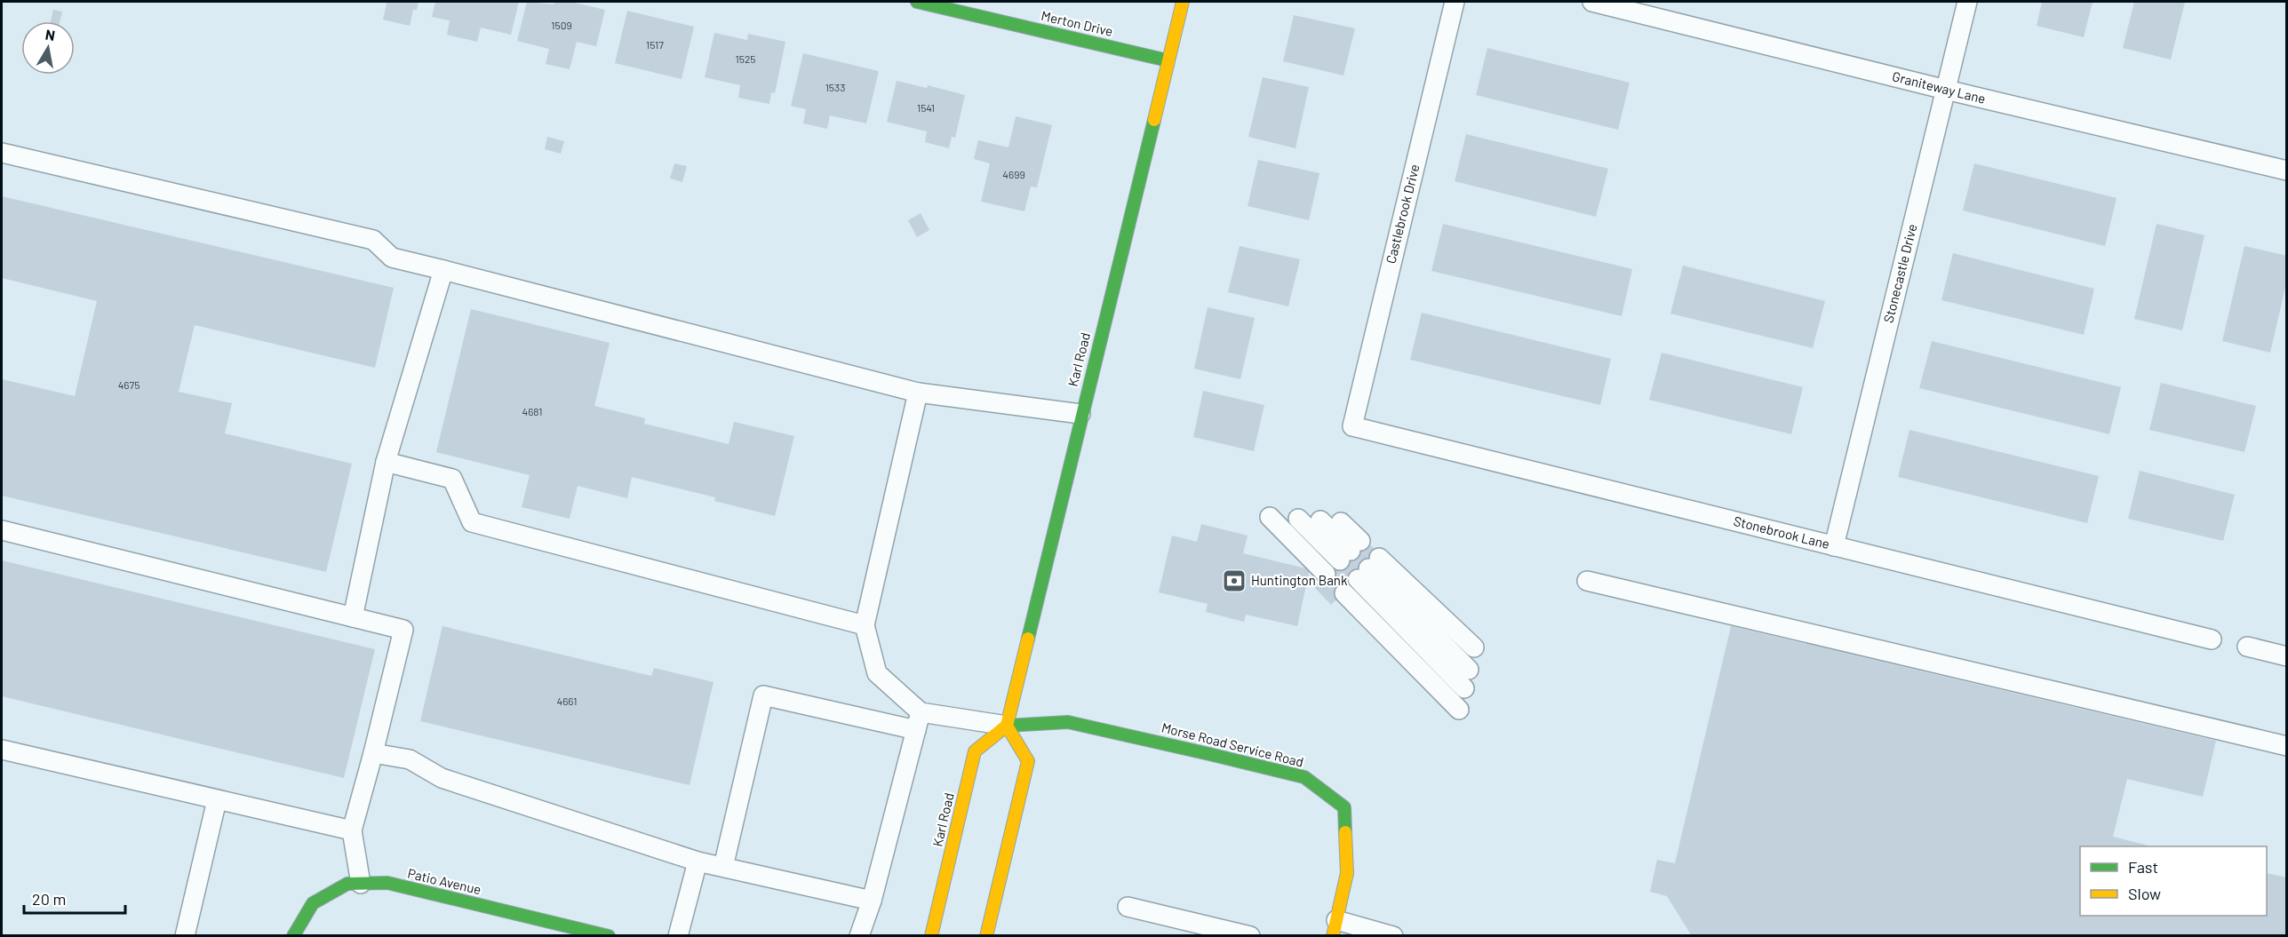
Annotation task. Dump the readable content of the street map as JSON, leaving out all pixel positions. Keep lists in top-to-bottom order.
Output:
{
  "streets": {
    "main road": [
      "Merton Drive",
      "Karl Road",
      "Morse Road Service Road",
      "Patio Avenue"
    ],
    "lane": [
      "Graniteway Lane",
      "Castlebrook Drive",
      "Stonecastle Drive",
      "Stonebrook Lane"
    ]
  },
  "crossings": [
    ["Merton Drive", "Karl Road"],
    ["Graniteway Lane", "Stonecastle Drive"],
    ["Castlebrook Drive", "Stonebrook Lane"],
    ["Stonecastle Drive", "Stonebrook Lane"],
    ["Karl Road", "Morse Road Service Road"]
  ],
  "places": {
    "bank": ["Huntington Bank"]
  },
  "house_numbers": [
    "1509",
    "1517",
    "1525",
    "1533",
    "1541",
    "4699",
    "4675",
    "4681",
    "4661"
  ],
  "legend": ["Fast", "Slow"],
  "scale_bar": "20 m",
  "north": "top"
}
